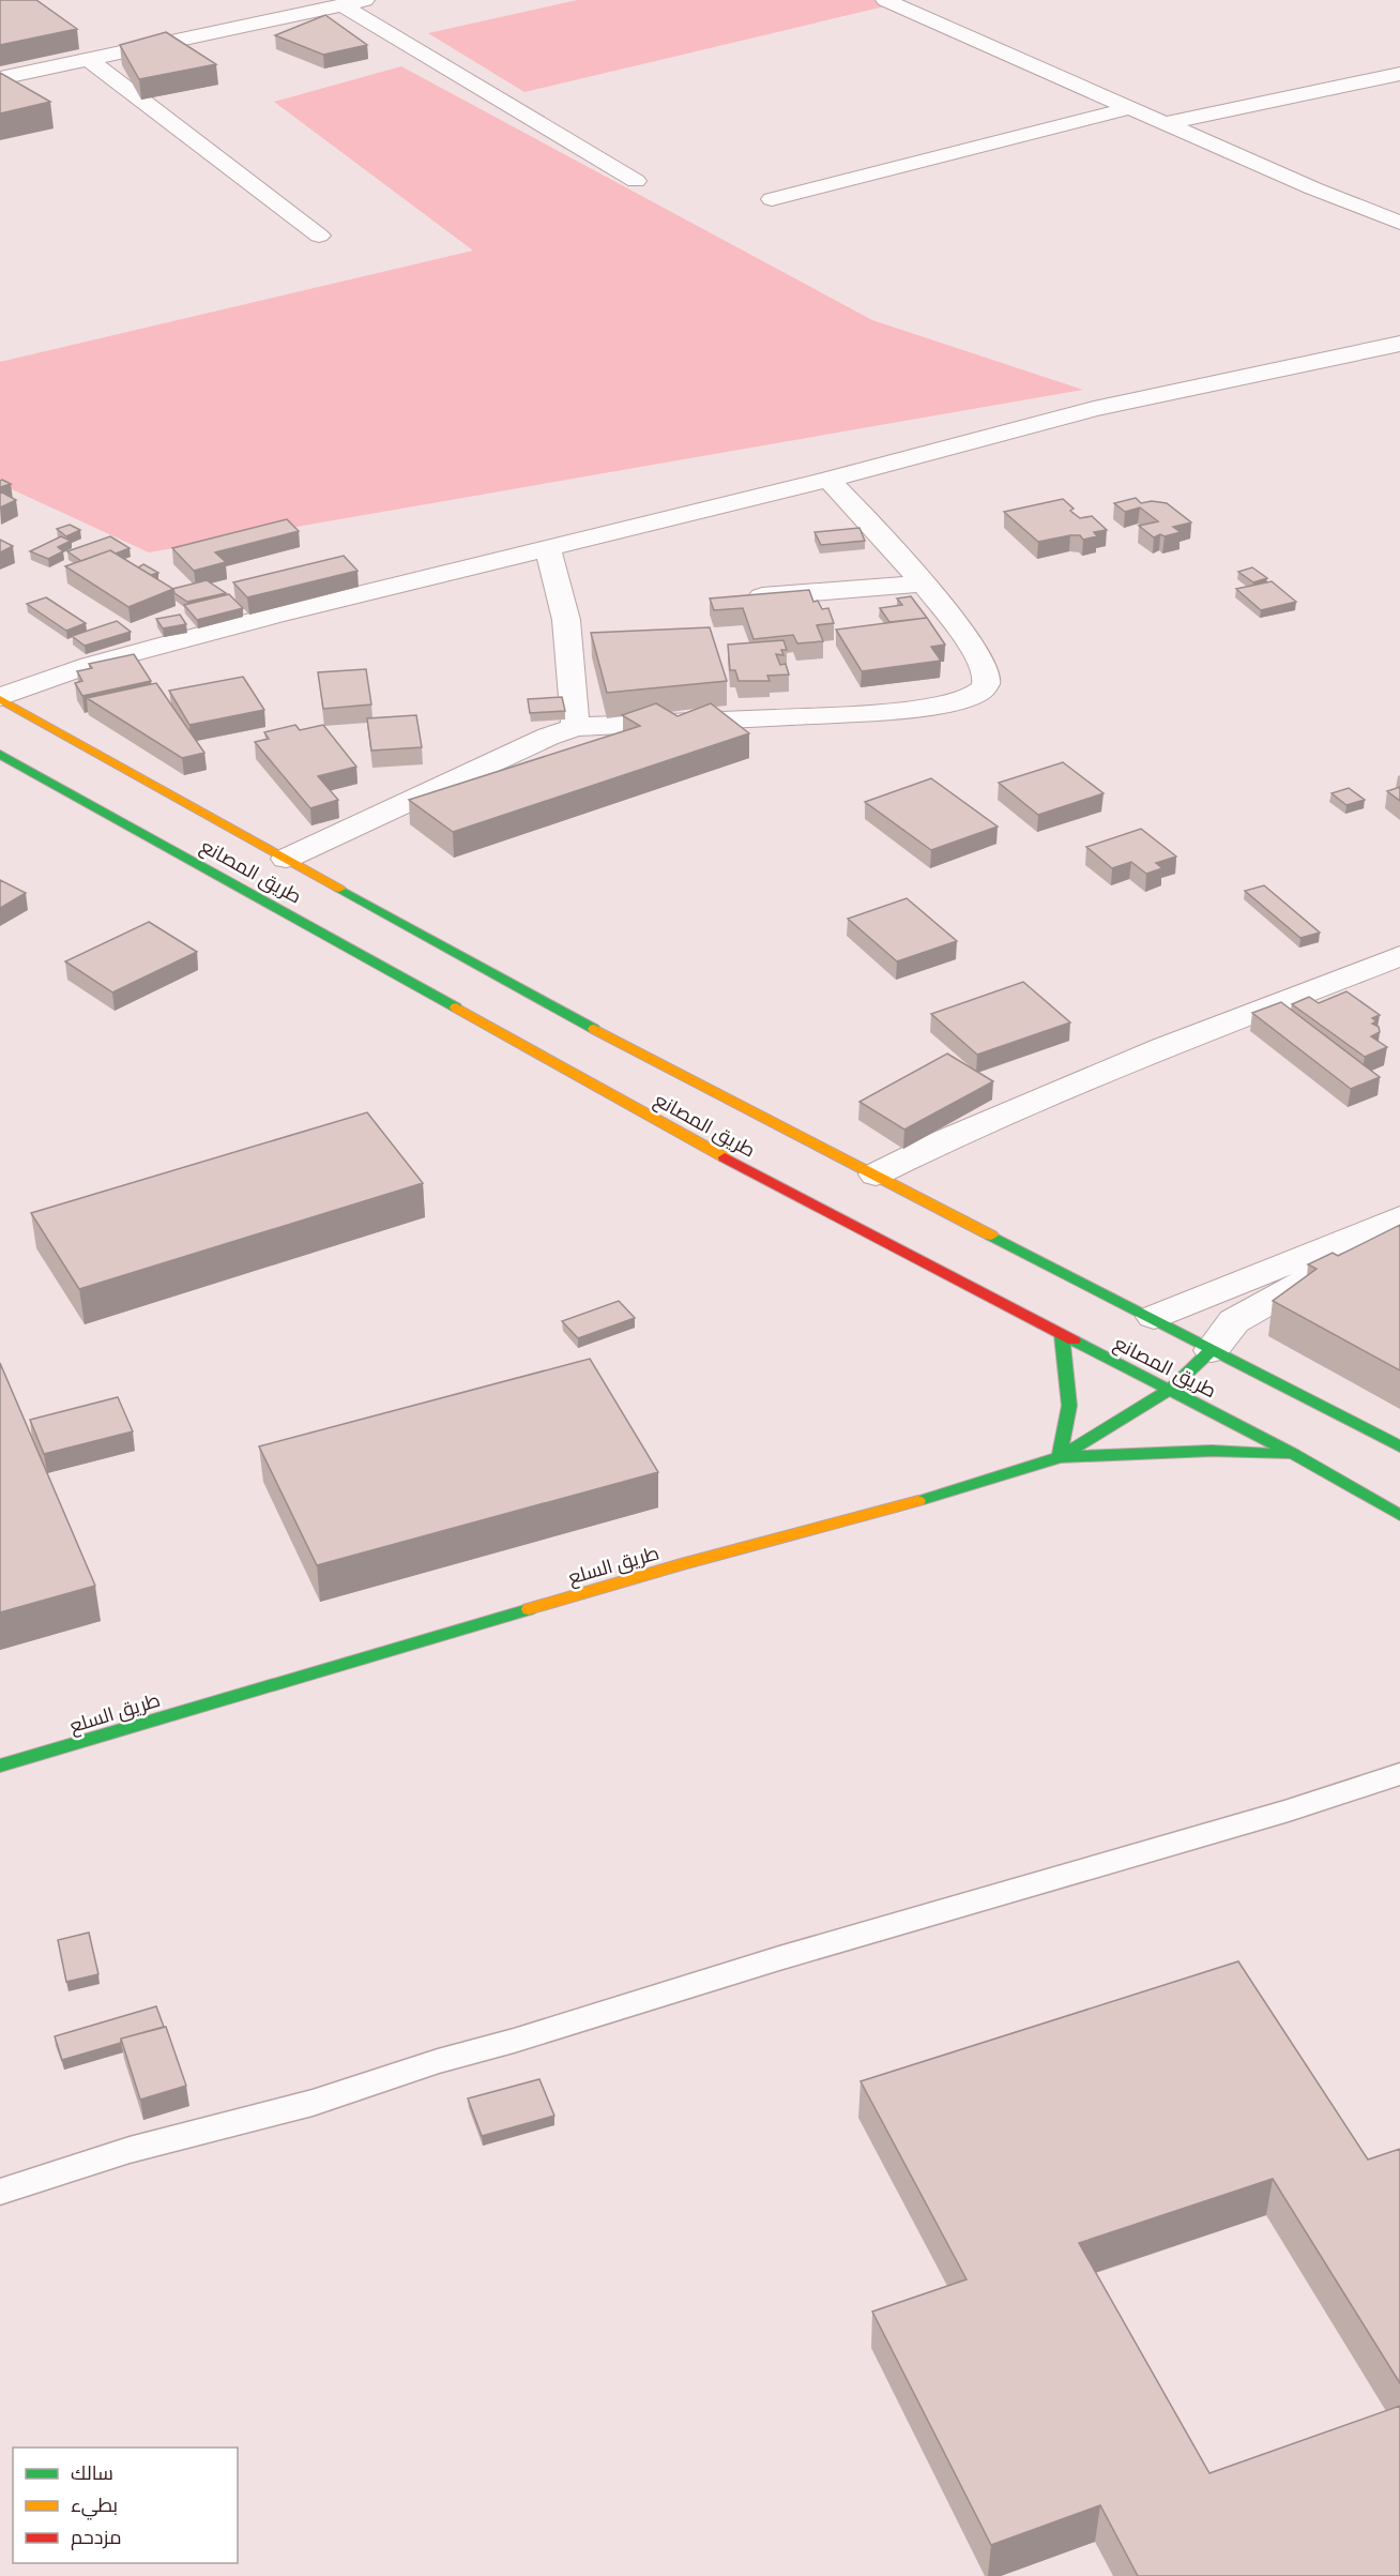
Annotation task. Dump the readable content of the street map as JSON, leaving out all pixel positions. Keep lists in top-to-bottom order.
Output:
{
  "streets": {
    "main road": ["طريق المصانع", "طريق السلع"]
  },
  "crossings": [
    ["طريق المصانع", "طريق السلع"]
  ],
  "legend": ["سالك", "بطيء", "مزدحم"]
}
